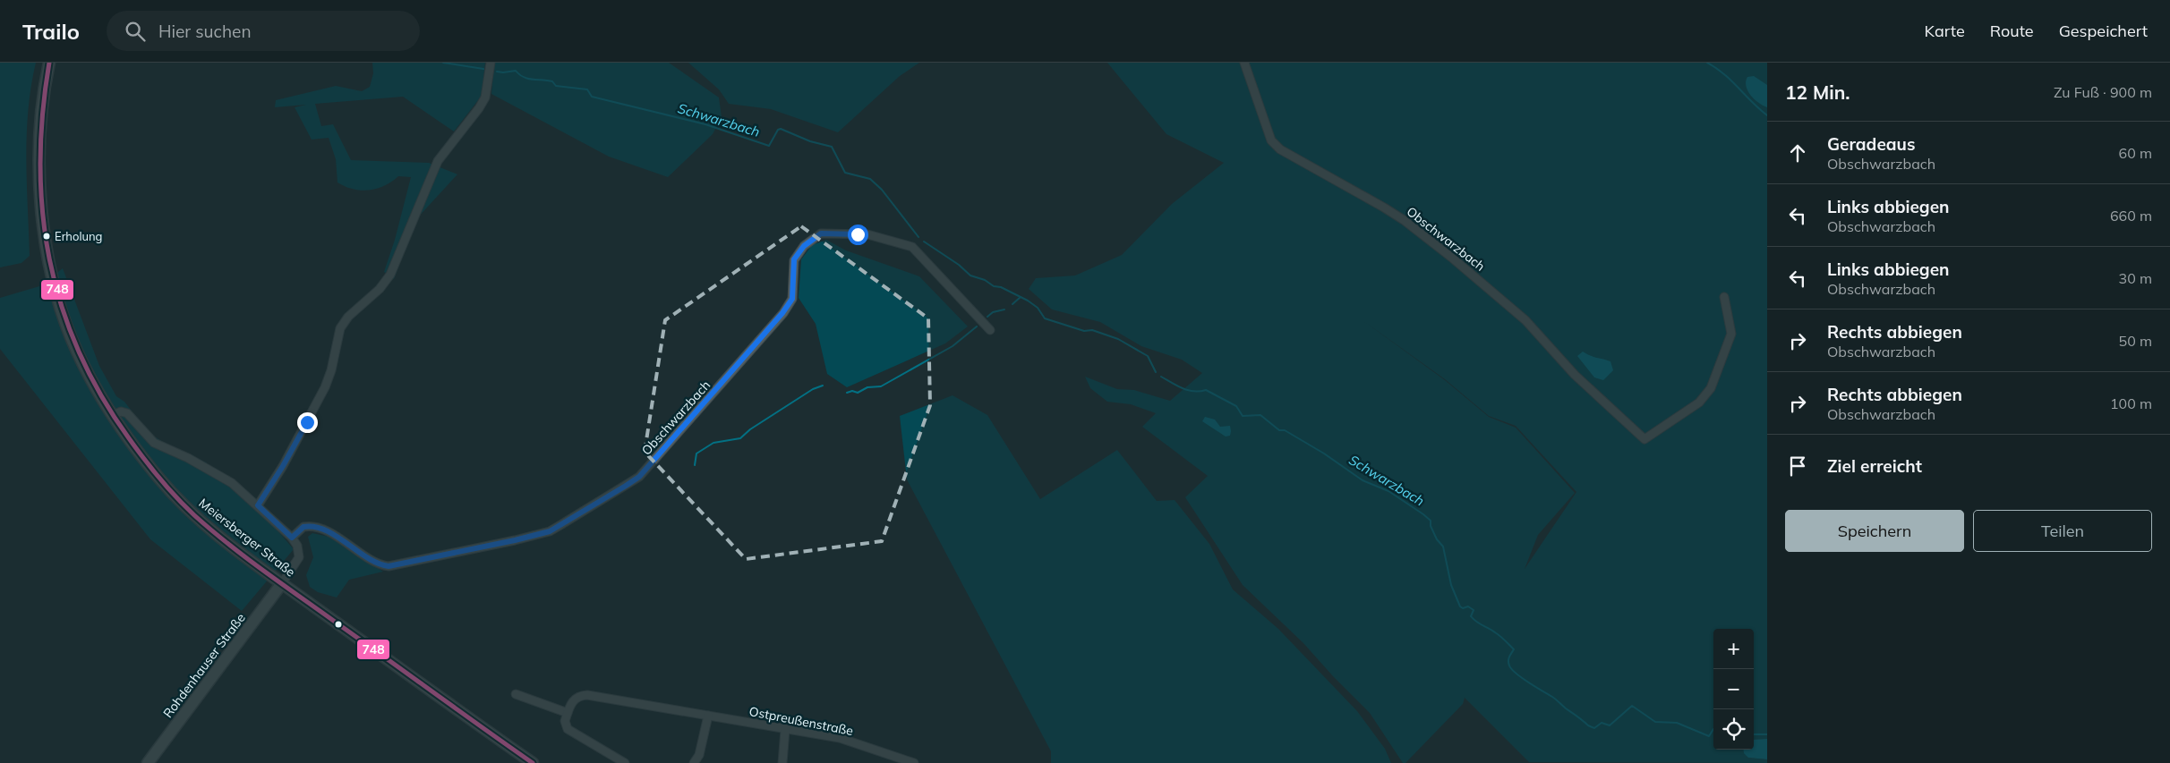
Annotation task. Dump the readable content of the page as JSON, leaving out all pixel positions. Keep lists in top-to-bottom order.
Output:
{
  "streets": {
    "main road": ["Meiersberger Straße", "Rohdenhauser Straße"],
    "street": ["Obschwarzbach", "Ostpreußenstraße"]
  },
  "crossings": [
    ["Meiersberger Straße", "Rohdenhauser Straße"]
  ],
  "water": ["Schwarzbach"],
  "places": ["Erholung"],
  "lines": ["transit line 748"],
  "page": {
    "header": "Trailo",
    "search": "Hier suchen",
    "nav": ["Karte", "Route", "Gespeichert"],
    "heading": ["12 Min.", "Zu Fuß · 900 m"],
    "list": [
      ["Geradeaus", "Obschwarzbach", "60 m"],
      ["Links abbiegen", "Obschwarzbach", "660 m"],
      ["Links abbiegen", "Obschwarzbach", "30 m"],
      ["Rechts abbiegen", "Obschwarzbach", "50 m"],
      ["Rechts abbiegen", "Obschwarzbach", "100 m"],
      "Ziel erreicht"
    ],
    "buttons": ["Speichern", "Teilen"],
    "map_buttons": ["+", "−"]
  }
}
